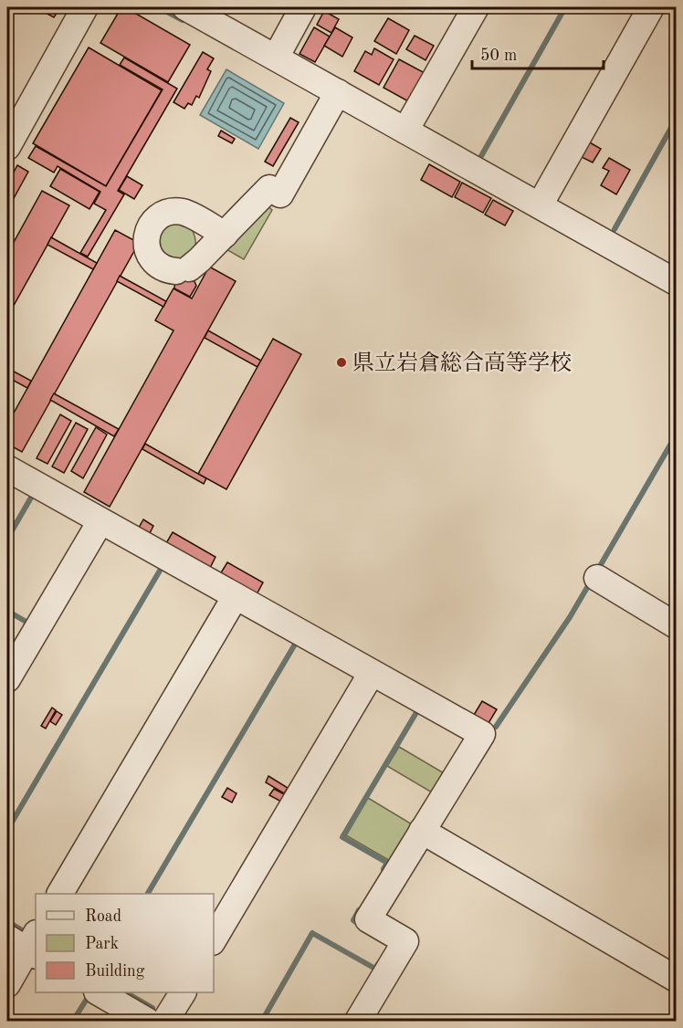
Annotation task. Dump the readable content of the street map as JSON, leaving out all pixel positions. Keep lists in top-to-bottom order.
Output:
{
  "places": ["県立岩倉総合高等学校"],
  "legend": ["Road", "Park", "Building"],
  "scale_bar": "50 m"
}
